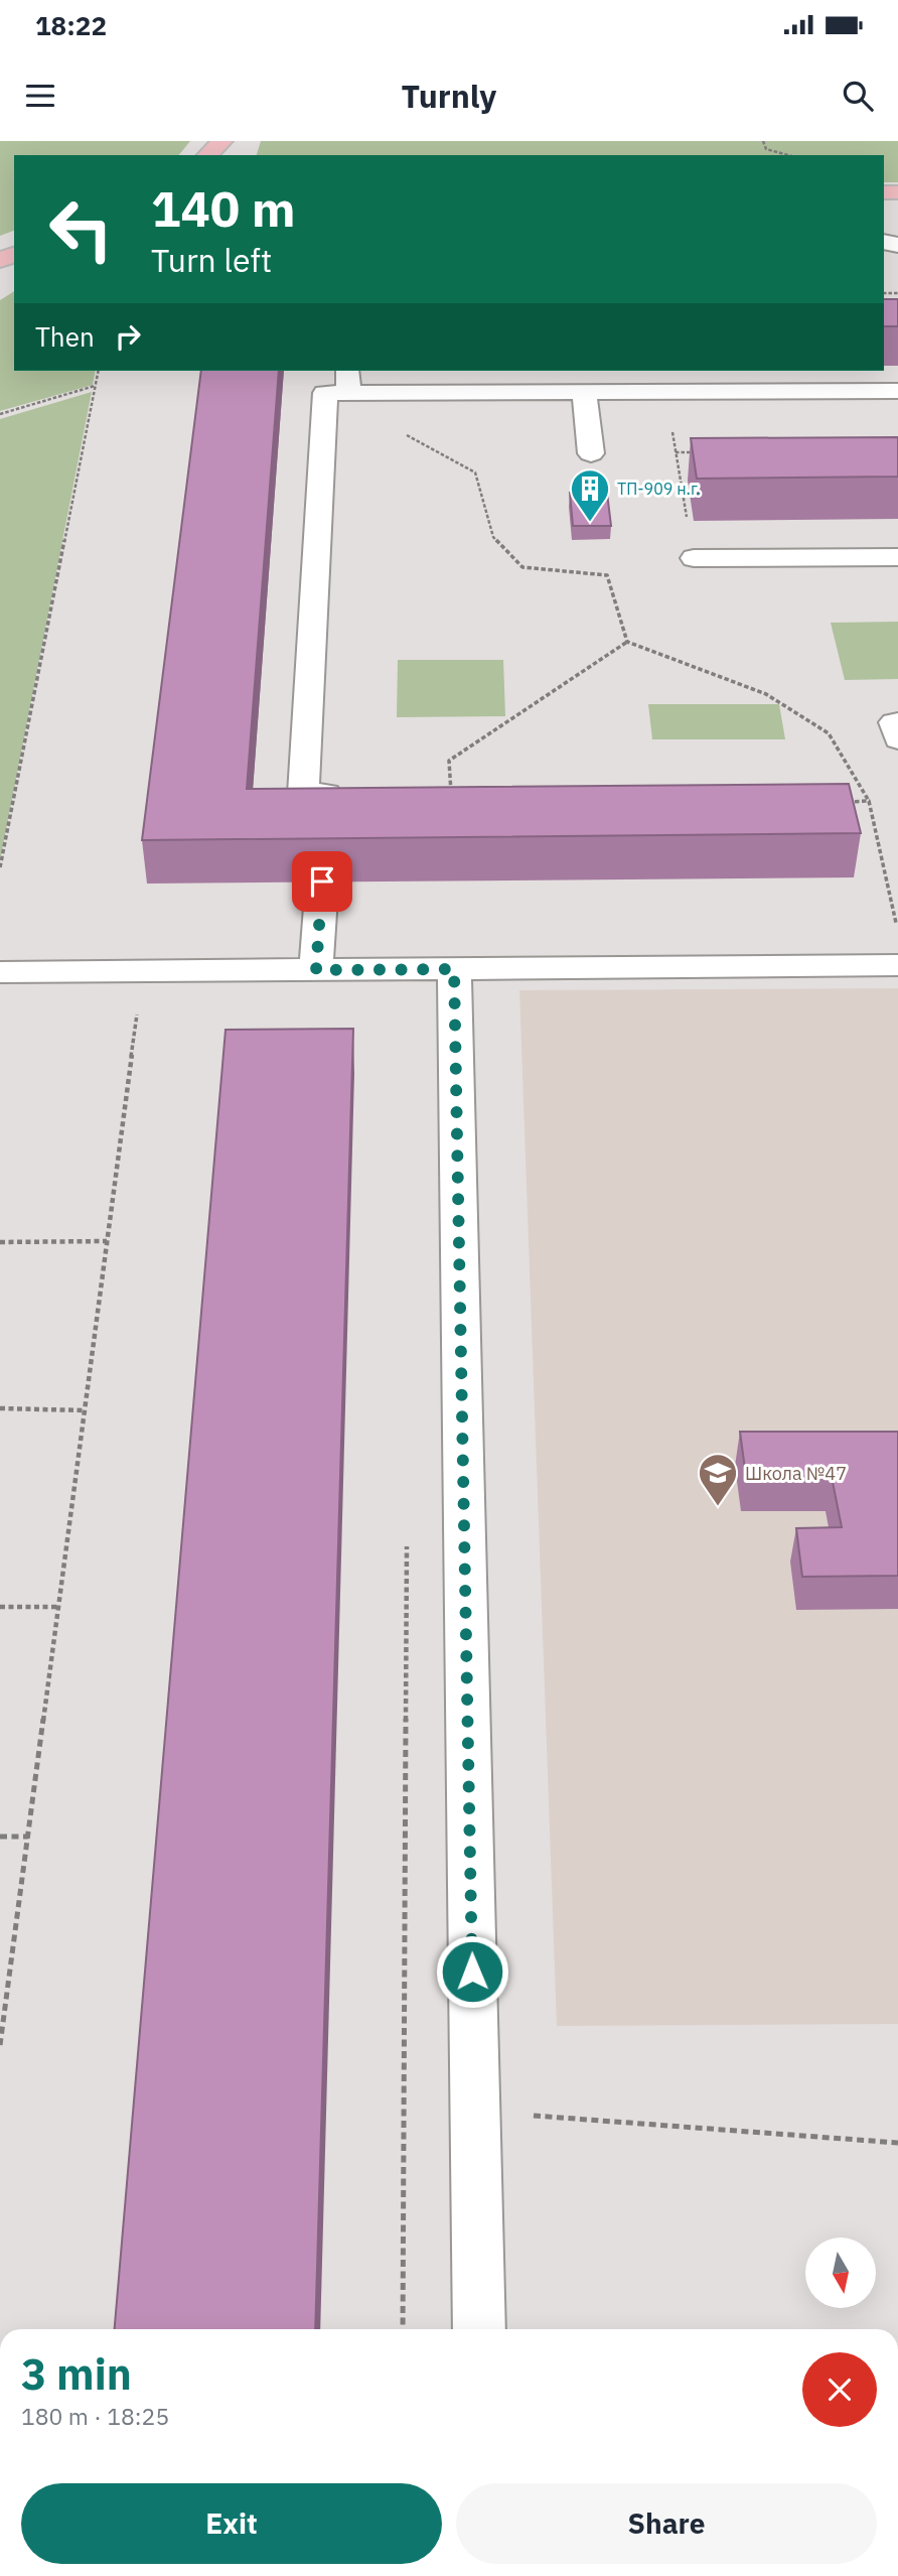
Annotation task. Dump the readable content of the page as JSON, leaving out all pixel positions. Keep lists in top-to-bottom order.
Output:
{
  "places": {
    "building": ["ТП-909 н.г."],
    "school or university": ["Школа №47"]
  },
  "north": "bottom",
  "page": {
    "status": "18:22",
    "header": "Turnly",
    "turn": ["140 m", "Turn left"],
    "then": "Then",
    "heading": ["3 min", "180 m · 18:25"],
    "buttons": ["Exit", "Share"]
  }
}
